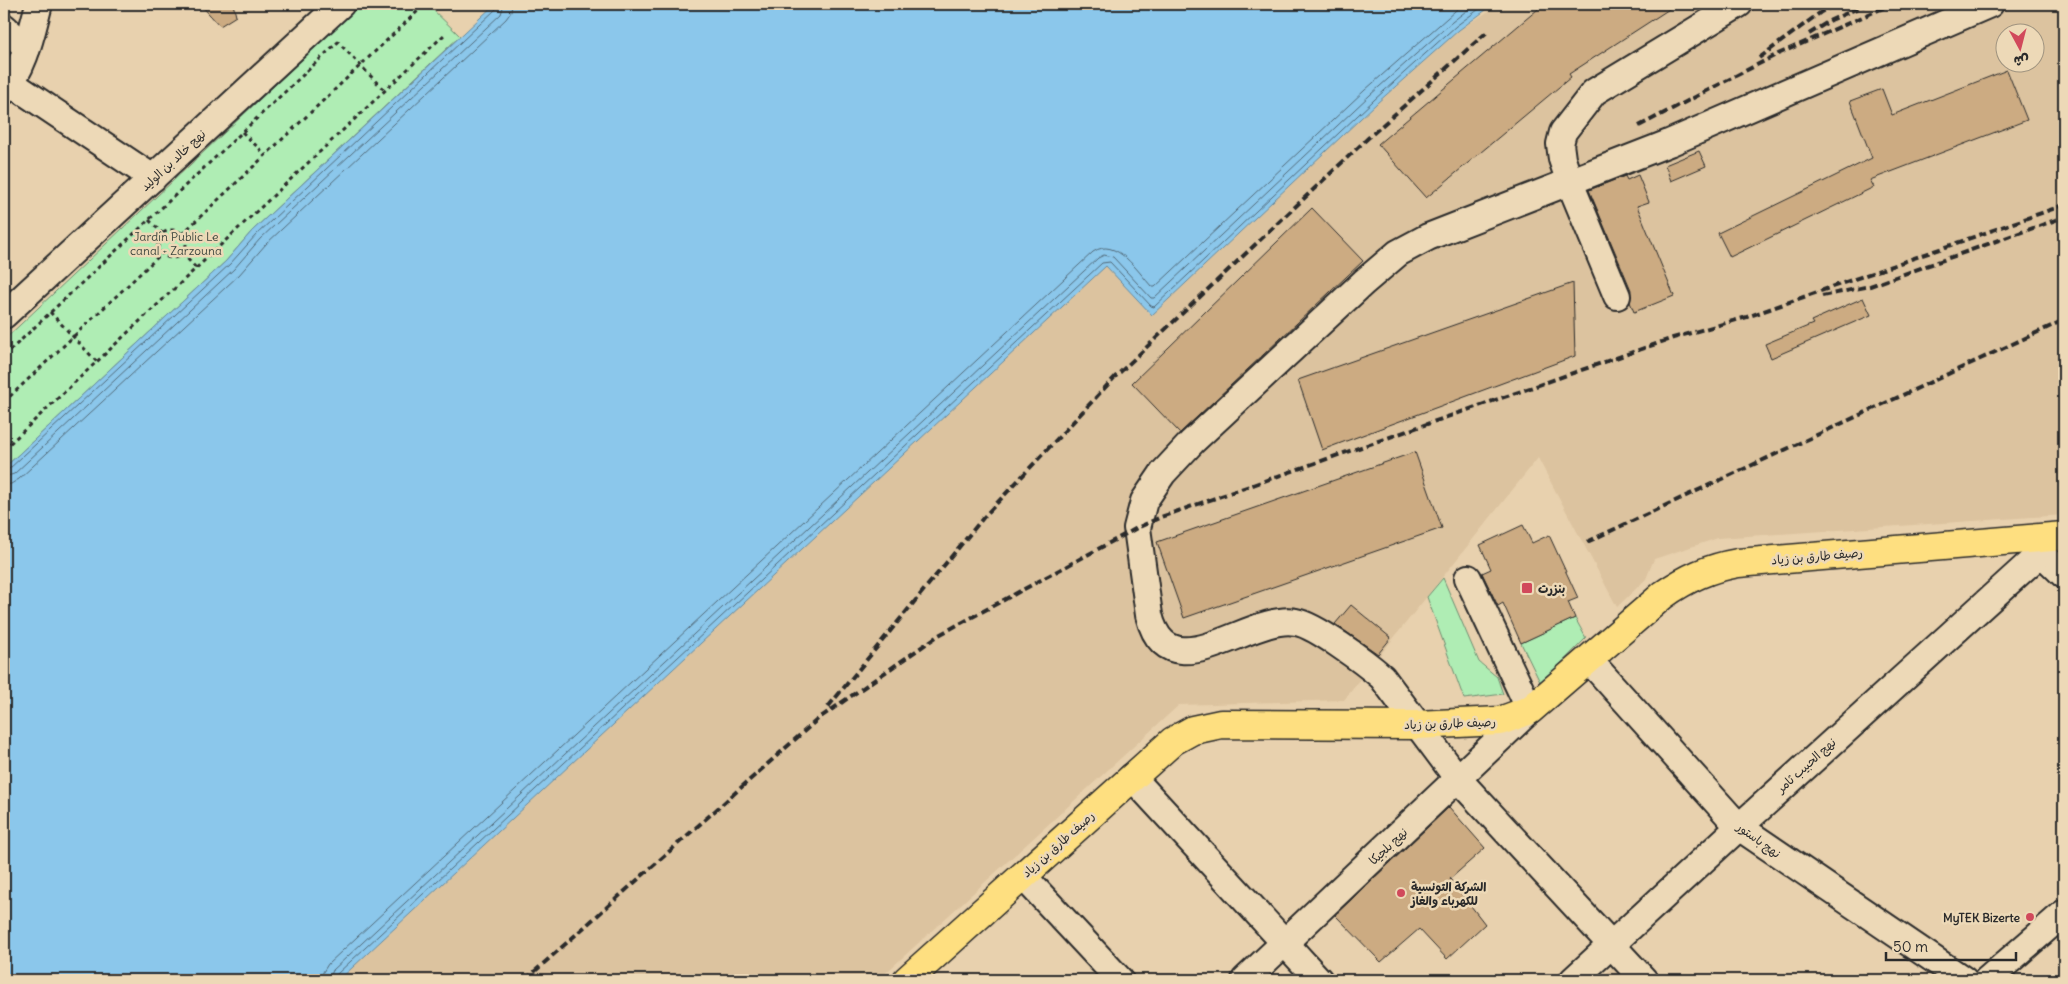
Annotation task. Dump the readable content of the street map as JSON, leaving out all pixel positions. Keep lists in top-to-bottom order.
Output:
{
  "streets": {
    "main road": ["رصيف طارق بن زياد"],
    "street": [
      "نهج خالد بن الوليد",
      "نهج الحبيب ثامر",
      "نهج باستور",
      "نهج بلجيكا"
    ]
  },
  "crossings": [
    ["رصيف طارق بن زياد", "نهج الحبيب ثامر"],
    ["رصيف طارق بن زياد", "نهج باستور"],
    ["رصيف طارق بن زياد", "نهج بلجيكا"],
    ["نهج الحبيب ثامر", "نهج باستور"]
  ],
  "parks": ["Jardin Public Le canal - Zarzouna"],
  "places": {
    "transit": ["بنزرت"],
    "other": ["الشركة التونسية للكهرباء والغاز", "MyTEK Bizerte"]
  },
  "scale_bar": "50 m",
  "north": "bottom"
}
